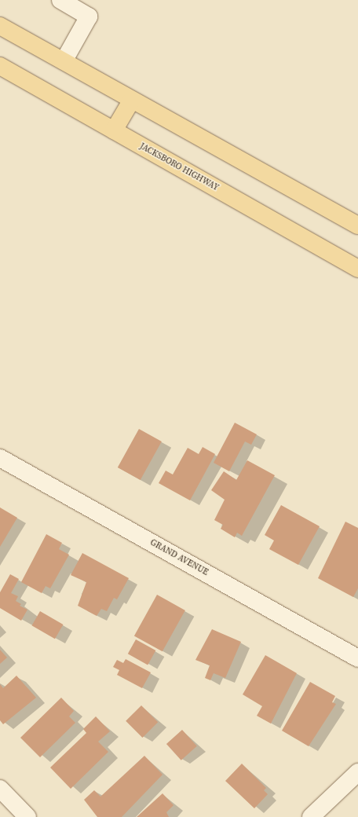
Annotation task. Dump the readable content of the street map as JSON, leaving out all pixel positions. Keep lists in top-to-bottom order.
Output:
{
  "streets": {
    "main road": ["JACKSBORO HIGHWAY"],
    "street": ["GRAND AVENUE"]
  }
}
